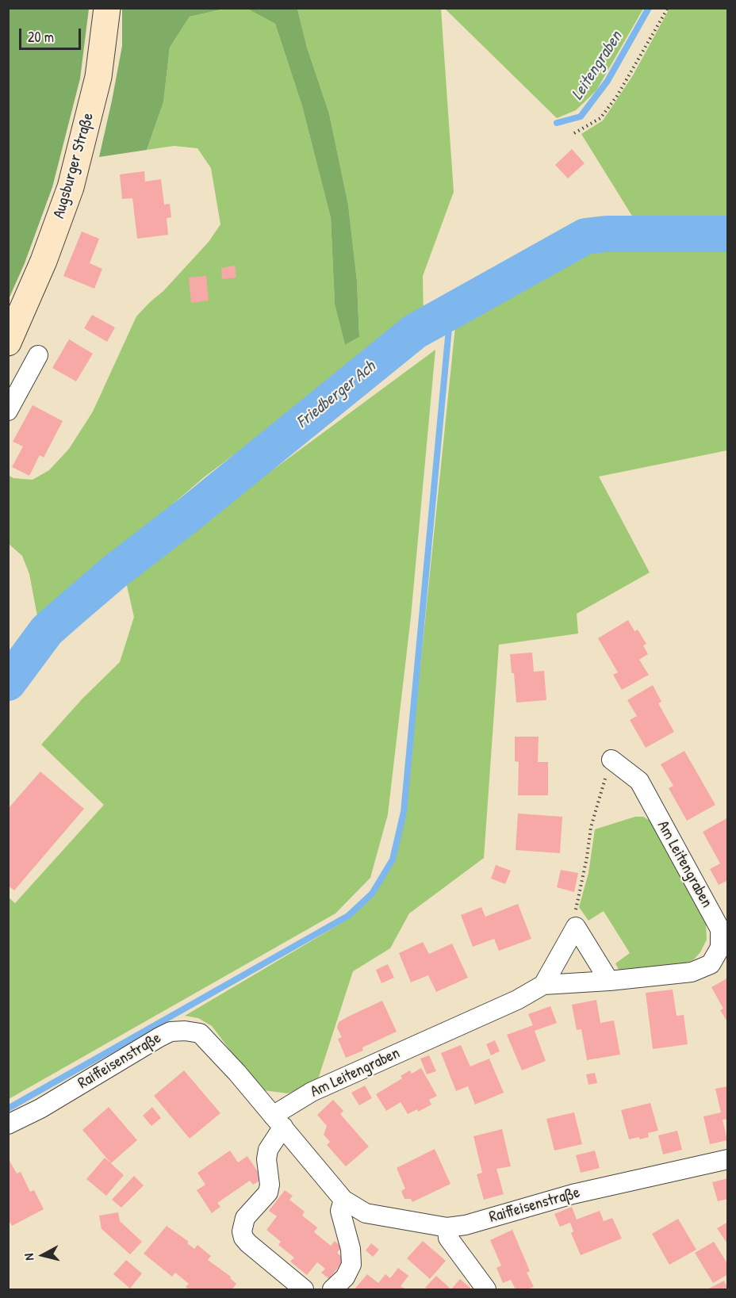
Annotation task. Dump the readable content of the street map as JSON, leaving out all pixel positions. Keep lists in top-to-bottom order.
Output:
{
  "streets": {
    "main road": ["Augsburger Straße"],
    "street": ["Am Leitengraben", "Raiffeisenstraße"]
  },
  "crossings": [
    ["Am Leitengraben", "Raiffeisenstraße"]
  ],
  "water": ["Leitengraben", "Friedberger Ach"],
  "scale_bar": "20 m",
  "north": "left"
}
